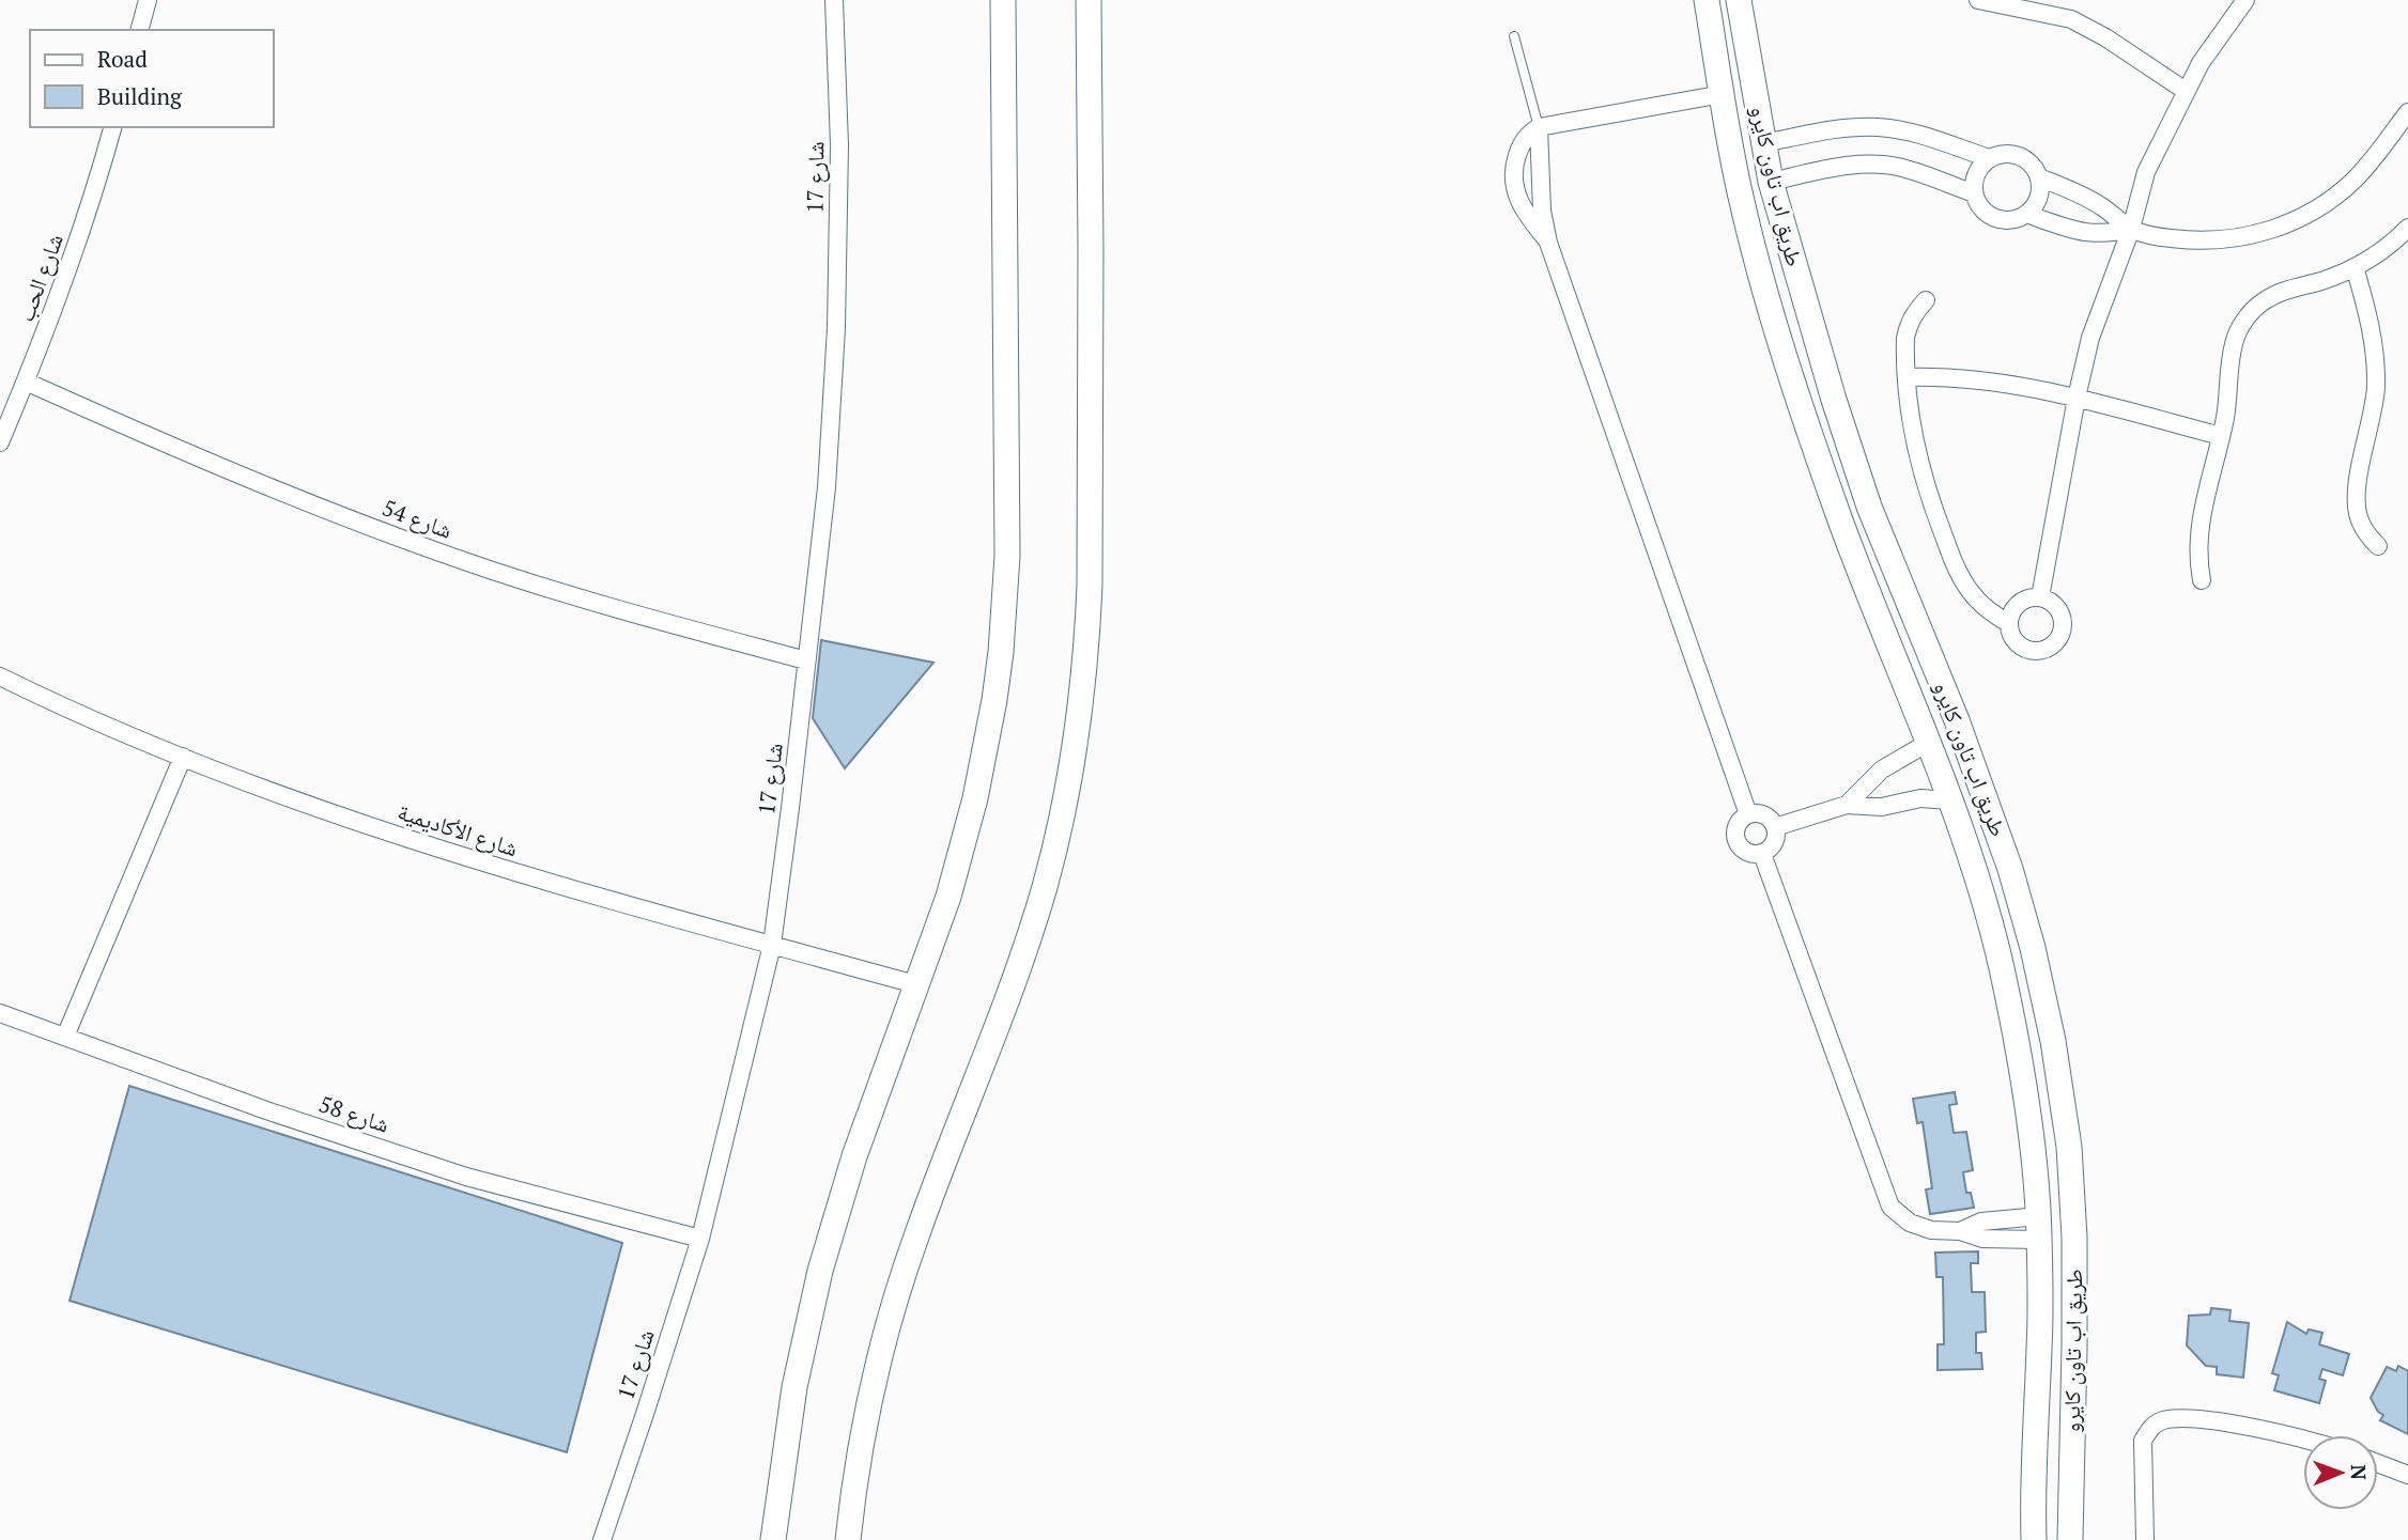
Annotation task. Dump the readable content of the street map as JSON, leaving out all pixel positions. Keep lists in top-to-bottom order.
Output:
{
  "streets": {
    "street": [
      "شارع 17",
      "طريق اب تاون كايرو",
      "شارع الحب",
      "شارع 54",
      "شارع الأكاديمية",
      "شارع 58"
    ]
  },
  "crossings": [
    ["شارع 17", "شارع 54"],
    ["شارع 17", "شارع الأكاديمية"],
    ["شارع 17", "شارع 58"],
    ["شارع الحب", "شارع 54"]
  ],
  "legend": ["Road", "Building"],
  "north": "right"
}
